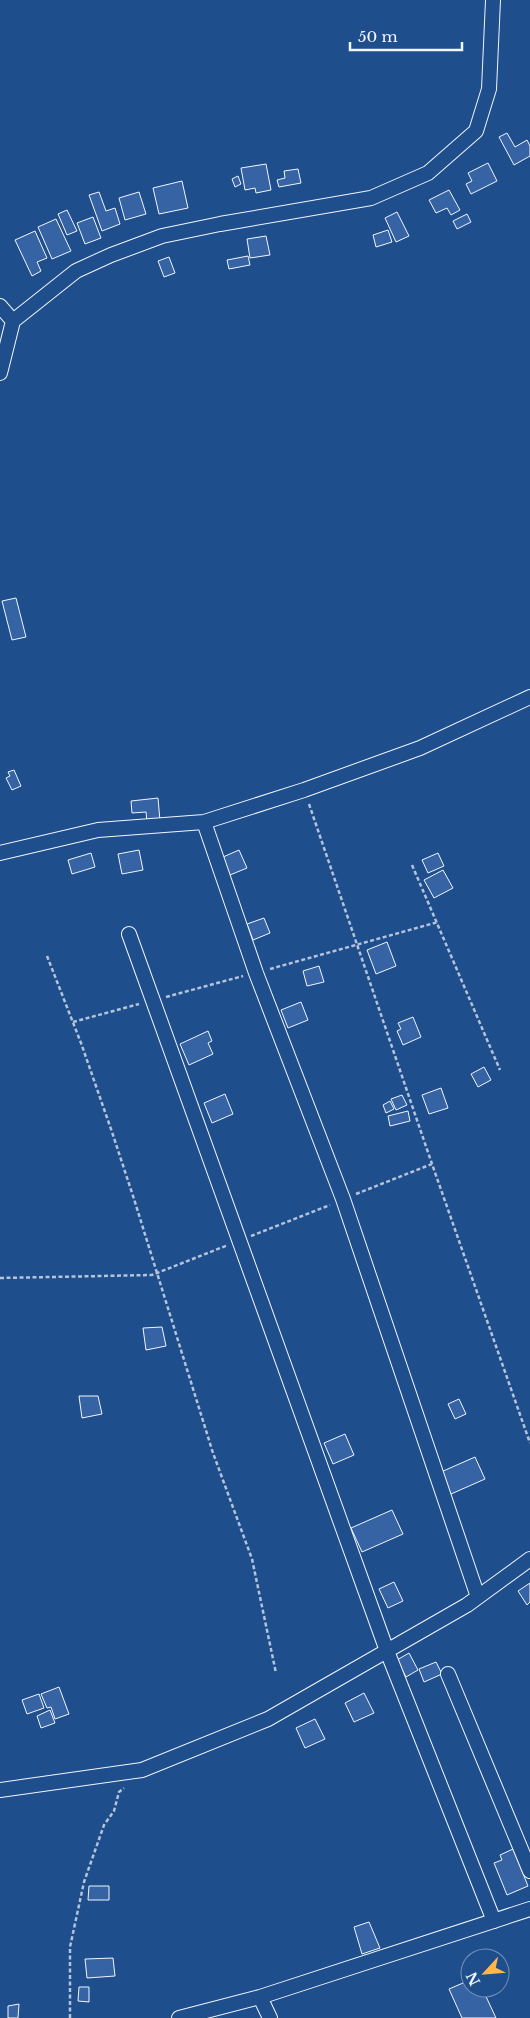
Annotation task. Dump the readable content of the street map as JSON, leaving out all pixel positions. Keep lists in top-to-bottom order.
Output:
{
  "scale_bar": "50 m",
  "north": "bottom left"
}
